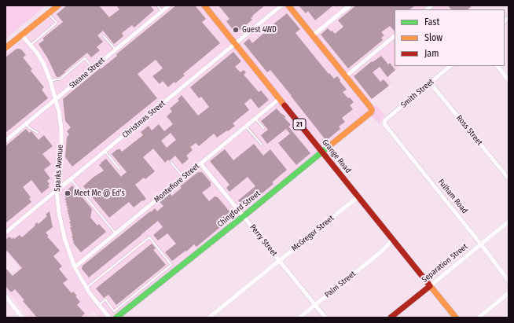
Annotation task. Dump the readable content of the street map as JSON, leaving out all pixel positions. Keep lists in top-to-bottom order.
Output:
{
  "streets": {
    "street": [
      "Steane Street",
      "Smith Street",
      "Christmas Street",
      "21",
      "Ross Street",
      "Grange Road",
      "Sparks Avenue",
      "Montefiore Street",
      "Fulham Road",
      "Chingford Street",
      "McGregor Street",
      "Perry Street",
      "Separation Street",
      "Palm Street"
    ]
  },
  "crossings": [
    ["Steane Street", "Sparks Avenue"],
    ["Smith Street", "Ross Street"],
    ["Smith Street", "Fulham Road"],
    ["Christmas Street", "Grange Road"],
    ["Christmas Street", "Sparks Avenue"],
    ["Grange Road", "Montefiore Street"],
    ["Grange Road", "Chingford Street"],
    ["Grange Road", "McGregor Street"],
    ["Grange Road", "Separation Street"],
    ["Grange Road", "Palm Street"],
    ["Sparks Avenue", "Montefiore Street"],
    ["Montefiore Street", "Perry Street"],
    ["Fulham Road", "Separation Street"],
    ["Chingford Street", "Perry Street"],
    ["McGregor Street", "Perry Street"],
    ["Perry Street", "Palm Street"]
  ],
  "places": ["Guest 4WD", "Meet Me @ Ed’s"],
  "legend": ["Fast", "Slow", "Jam"]
}
